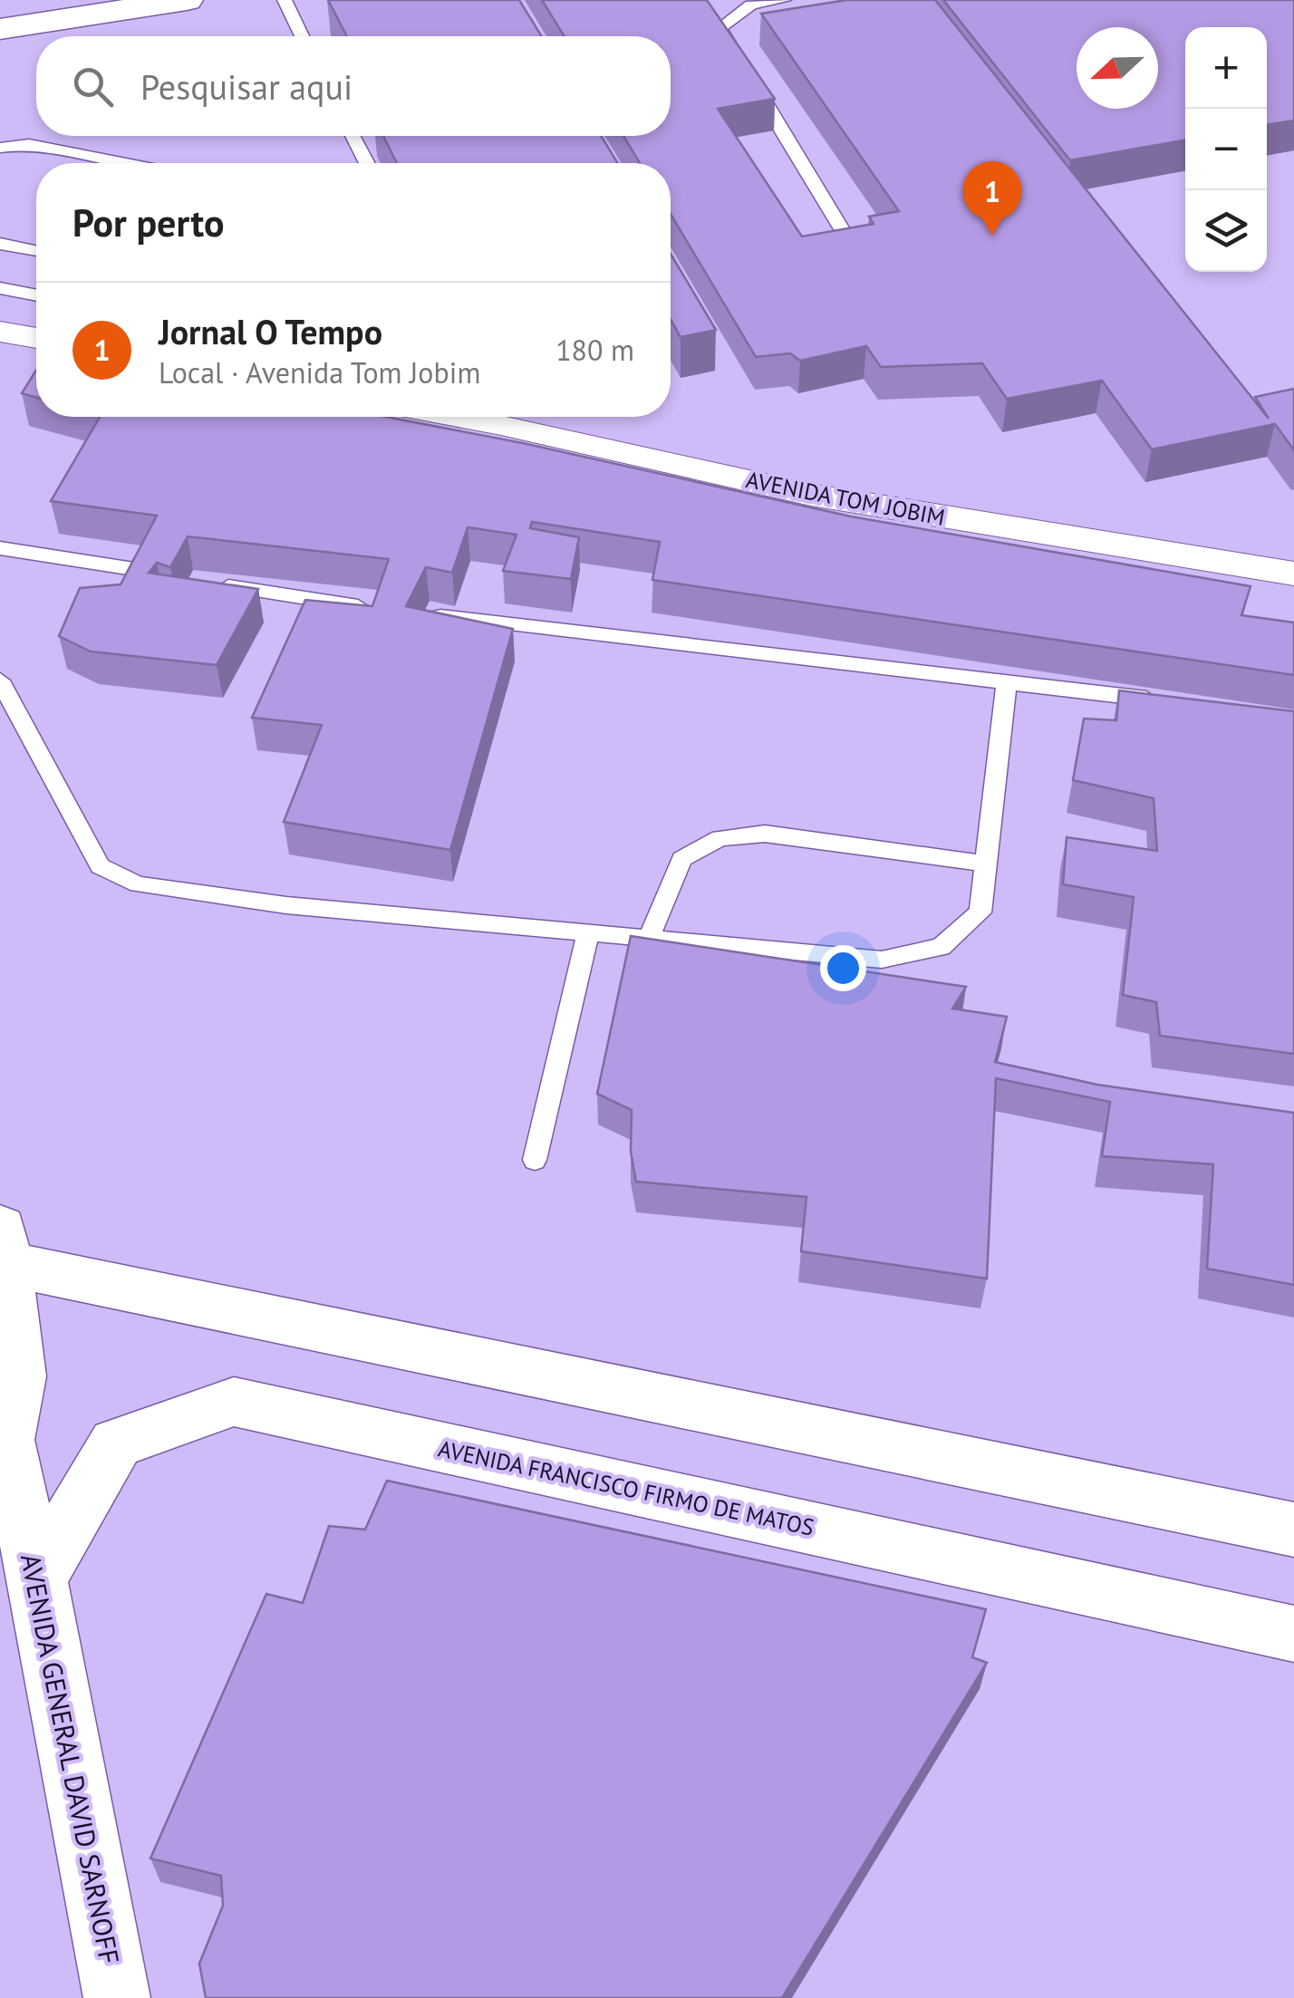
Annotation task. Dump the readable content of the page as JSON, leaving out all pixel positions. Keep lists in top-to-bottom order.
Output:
{
  "streets": {
    "street": ["AVENIDA TOM JOBIM", "AVENIDA FRANCISCO FIRMO DE MATOS", "AVENIDA GENERAL DAVID SARNOFF"]
  },
  "crossings": [
    ["AVENIDA FRANCISCO FIRMO DE MATOS", "AVENIDA GENERAL DAVID SARNOFF"]
  ],
  "north": "left",
  "page": {
    "map_buttons": ["+", "−"],
    "search": "Pesquisar aqui",
    "pins": "1",
    "heading": "Por perto",
    "list": [
      {
        "mark": "1",
        "name": "Jornal O Tempo",
        "note": "Local · Avenida Tom Jobim",
        "value": "180 m"
      }
    ]
  }
}
